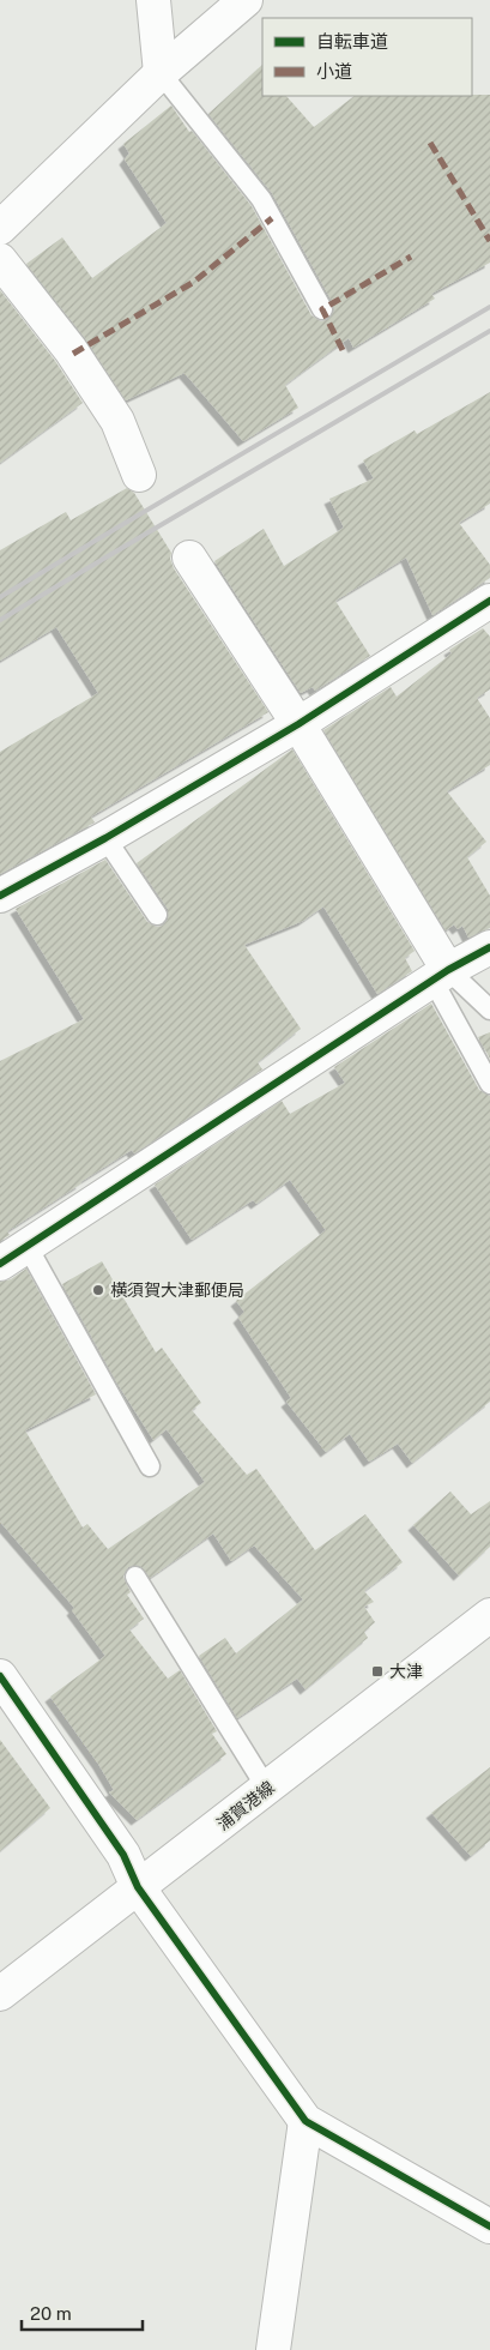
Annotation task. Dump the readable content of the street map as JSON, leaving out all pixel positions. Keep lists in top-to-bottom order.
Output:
{
  "streets": {
    "street": ["浦賀港線"]
  },
  "places": {
    "other": ["横須賀大津郵便局"],
    "transit": ["大津"]
  },
  "legend": ["自転車道", "小道"],
  "scale_bar": "20 m"
}
